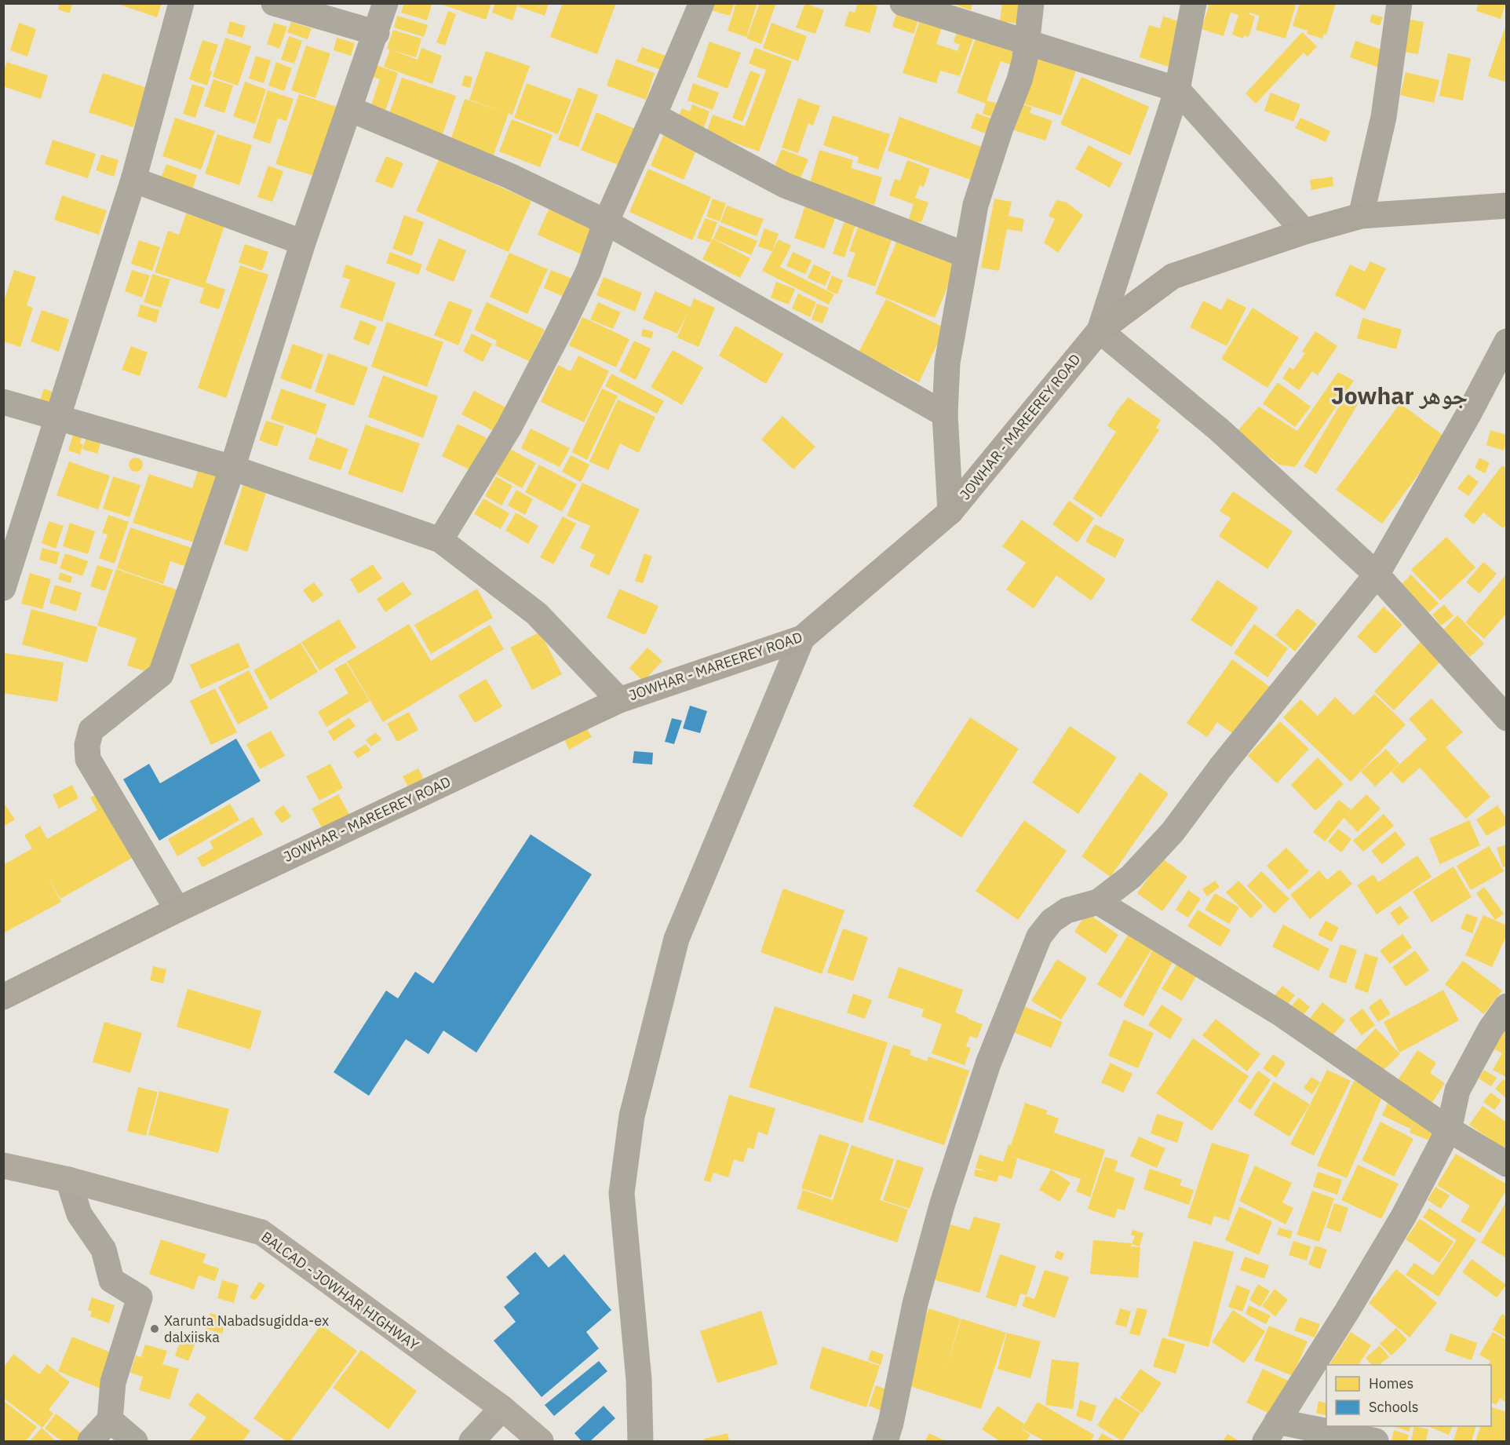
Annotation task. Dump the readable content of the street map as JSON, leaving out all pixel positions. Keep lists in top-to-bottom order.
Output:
{
  "streets": {
    "main road": ["BALCAD - JOWHAR HIGHWAY"],
    "street": ["JOWHAR - MAREEREY ROAD"]
  },
  "districts": ["Jowhar جوهر"],
  "places": ["Xarunta Nabadsugidda-ex dalxiiska"],
  "legend": ["Homes", "Schools"]
}
